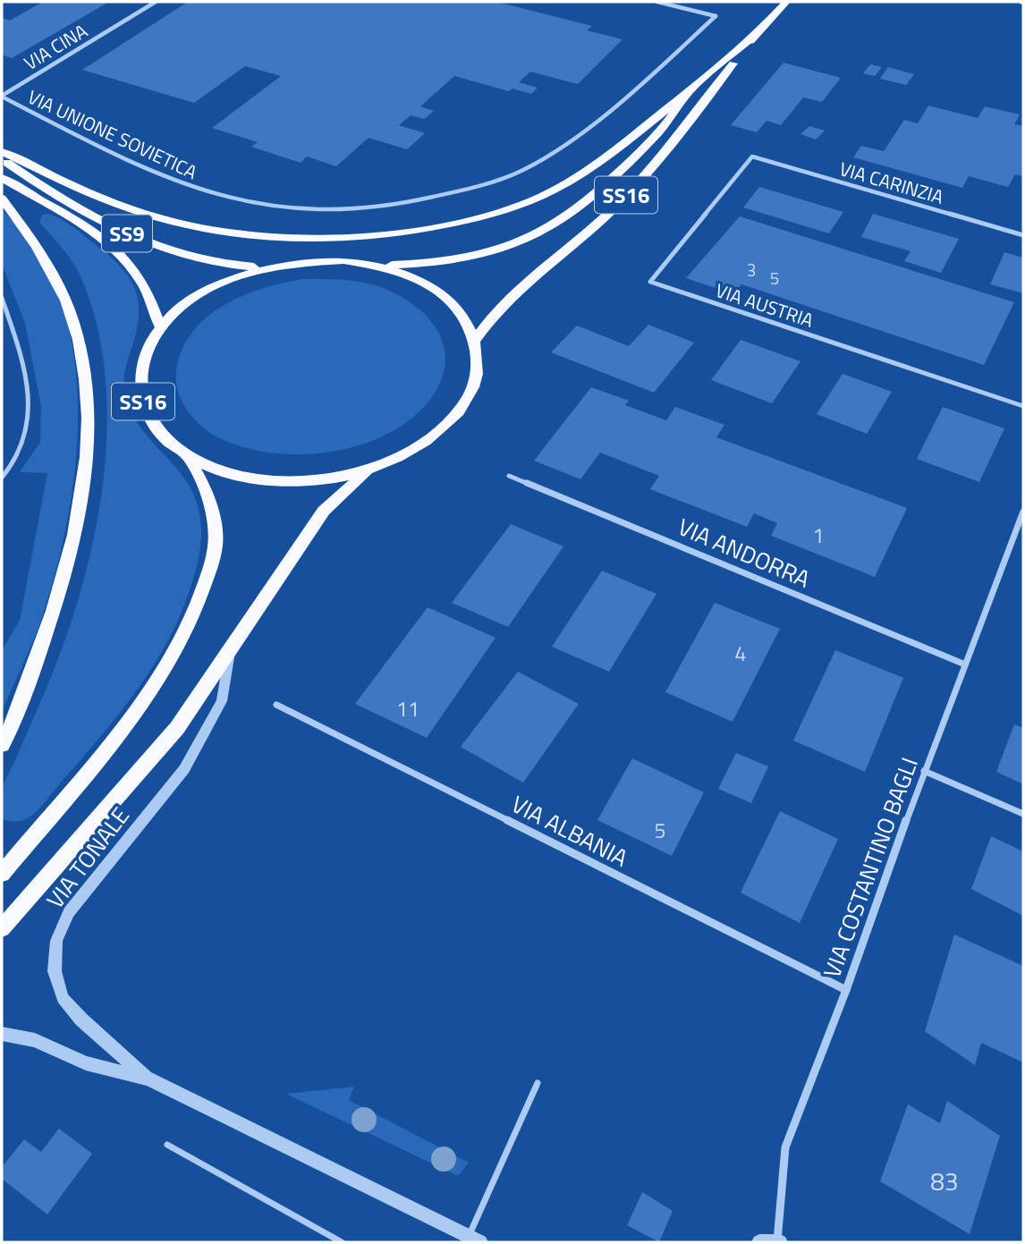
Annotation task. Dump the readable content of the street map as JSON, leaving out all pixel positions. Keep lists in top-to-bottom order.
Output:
{
  "streets": {
    "main road": ["SS16", "SS9"],
    "street": [
      "VIA CINA",
      "VIA UNIONE SOVIETICA",
      "VIA CARINZIA",
      "VIA AUSTRIA",
      "VIA ANDORRA",
      "VIA ALBANIA",
      "VIA TONALE",
      "VIA COSTANTINO BAGLI"
    ]
  },
  "crossings": [
    ["VIA CINA", "VIA UNIONE SOVIETICA"],
    ["VIA CARINZIA", "VIA AUSTRIA"],
    ["SS16", "SS9"],
    ["SS16", "VIA TONALE"],
    ["VIA ANDORRA", "VIA COSTANTINO BAGLI"],
    ["VIA ALBANIA", "VIA COSTANTINO BAGLI"]
  ],
  "house_numbers": [
    "3",
    "5",
    "1",
    "4",
    "11",
    "5",
    "83"
  ]
}
